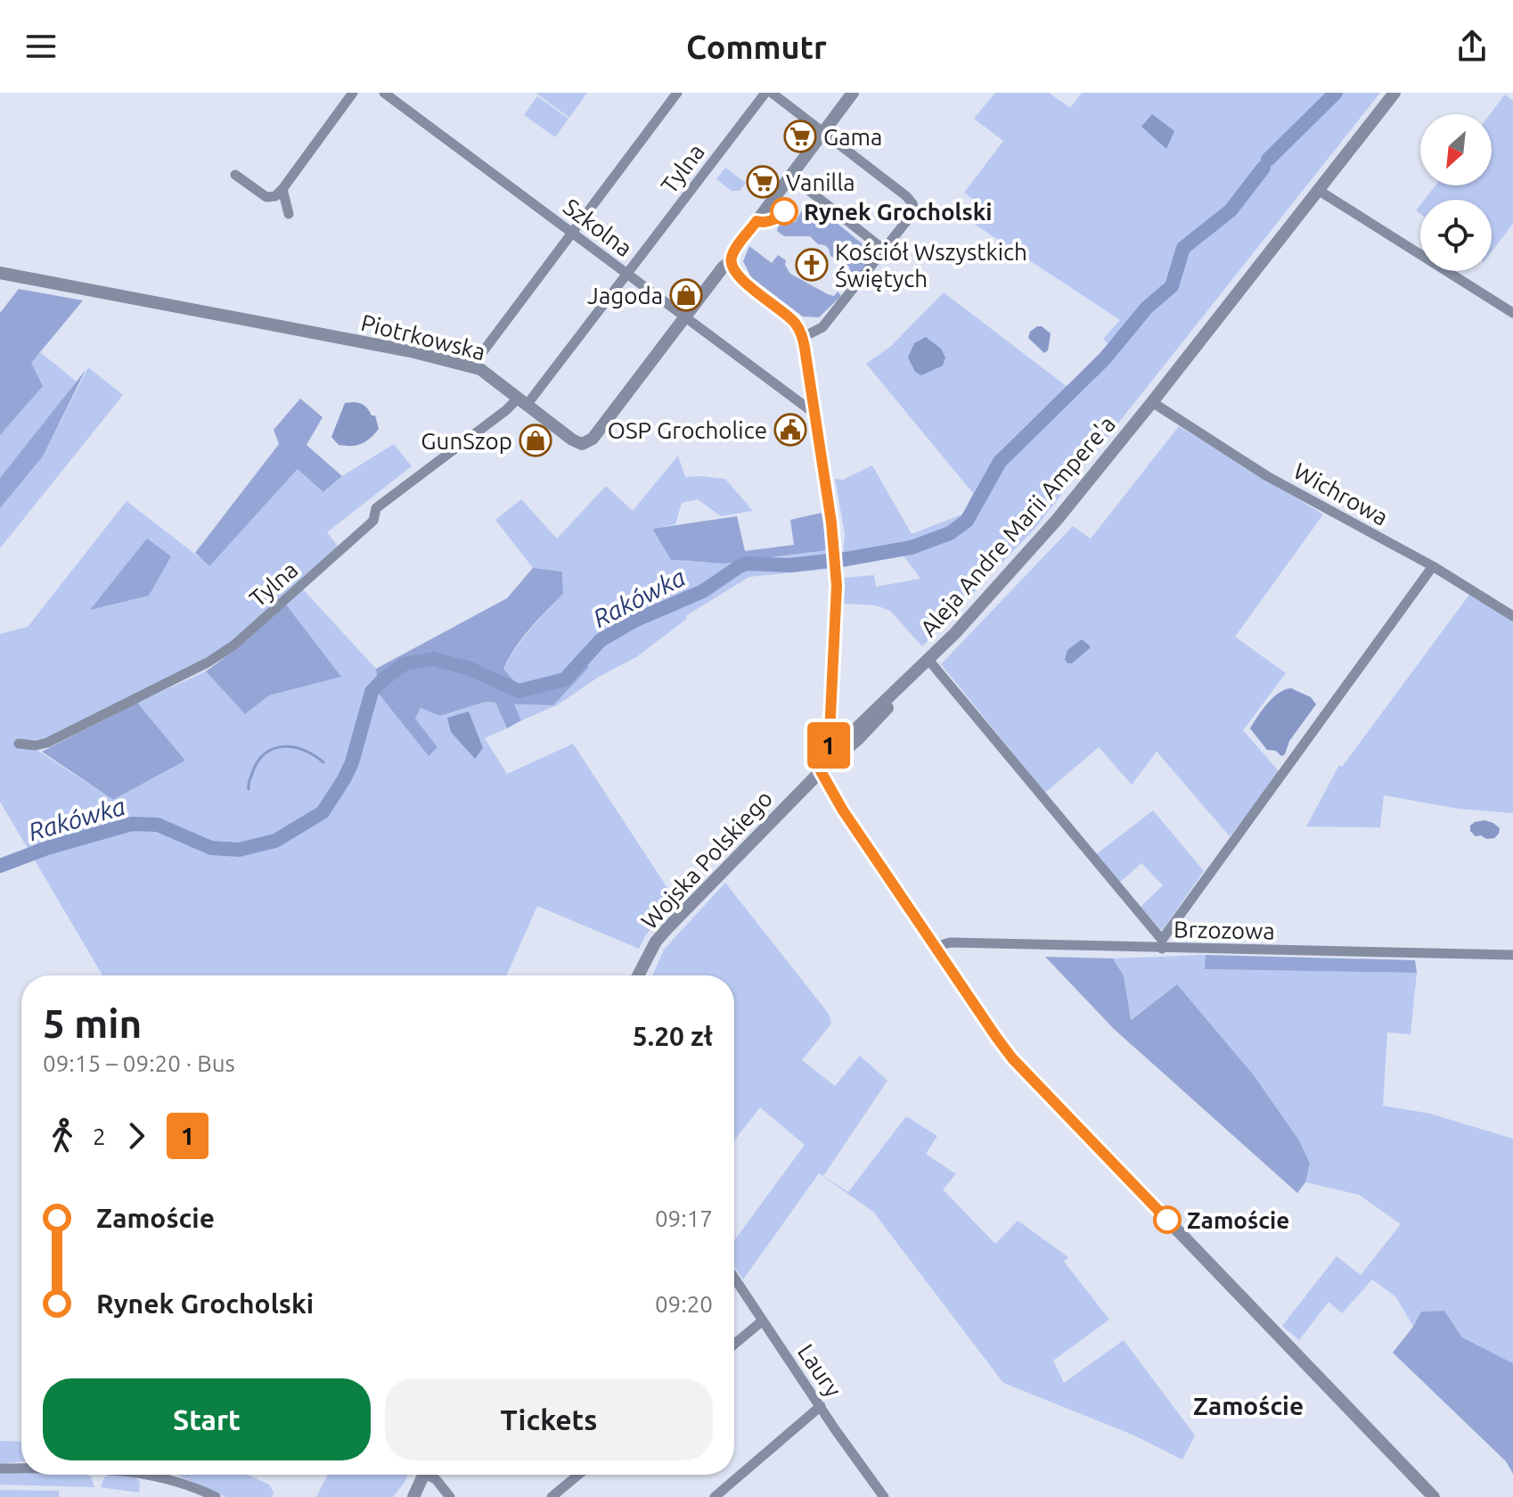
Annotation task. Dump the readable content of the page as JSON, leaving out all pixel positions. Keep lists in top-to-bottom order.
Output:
{
  "streets": {
    "street": [
      "Tylna",
      "Szkolna",
      "Piotrkowska",
      "Wichrowa",
      "Aleja Andre Marii Ampere'a",
      "Wojska Polskiego",
      "Brzozowa",
      "Laury"
    ]
  },
  "crossings": [
    ["Tylna", "Szkolna"],
    ["Tylna", "Piotrkowska"],
    ["Szkolna", "Piotrkowska"],
    ["Wichrowa", "Aleja Andre Marii Ampere'a"],
    ["Aleja Andre Marii Ampere'a", "Wojska Polskiego"]
  ],
  "districts": ["Zamoście"],
  "water": ["Rakówka"],
  "places": {
    "supermarket": ["Gama", "Vanilla"],
    "other": ["Rynek Grocholski", "Zamoście"],
    "church": ["Kościół Wszystkich Świętych"],
    "shop": ["Jagoda", "GunSzop"],
    "public building": ["OSP Grocholice"]
  },
  "lines": ["bus line 1"],
  "north": "bottom left",
  "page": {
    "header": "Commutr",
    "on_map": "1",
    "heading": ["5 min", "09:15 – 09:20 · Bus", "5.20 zł"],
    "legs": ["2", "1"],
    "list": [
      {
        "name": "Zamoście",
        "value": "09:17"
      },
      {
        "name": "Rynek Grocholski",
        "value": "09:20"
      }
    ],
    "buttons": ["Start", "Tickets"]
  }
}
